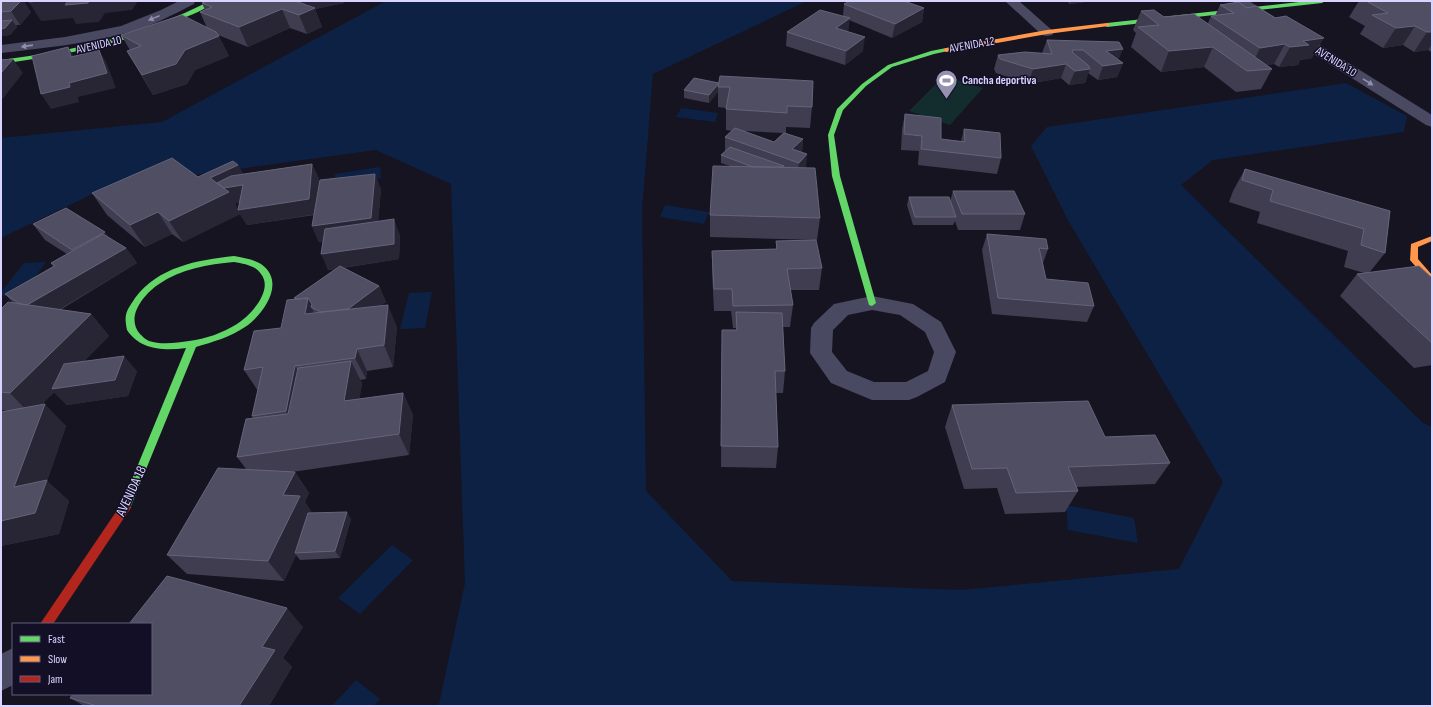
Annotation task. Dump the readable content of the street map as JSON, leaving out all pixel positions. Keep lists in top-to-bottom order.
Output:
{
  "streets": {
    "street": ["AVENIDA 10", "AVENIDA 12", "AVENIDA 18"]
  },
  "crossings": [
    ["AVENIDA 10", "AVENIDA 12"]
  ],
  "places": {
    "sports": ["Cancha deportiva"]
  },
  "legend": ["Fast", "Slow", "Jam"]
}
